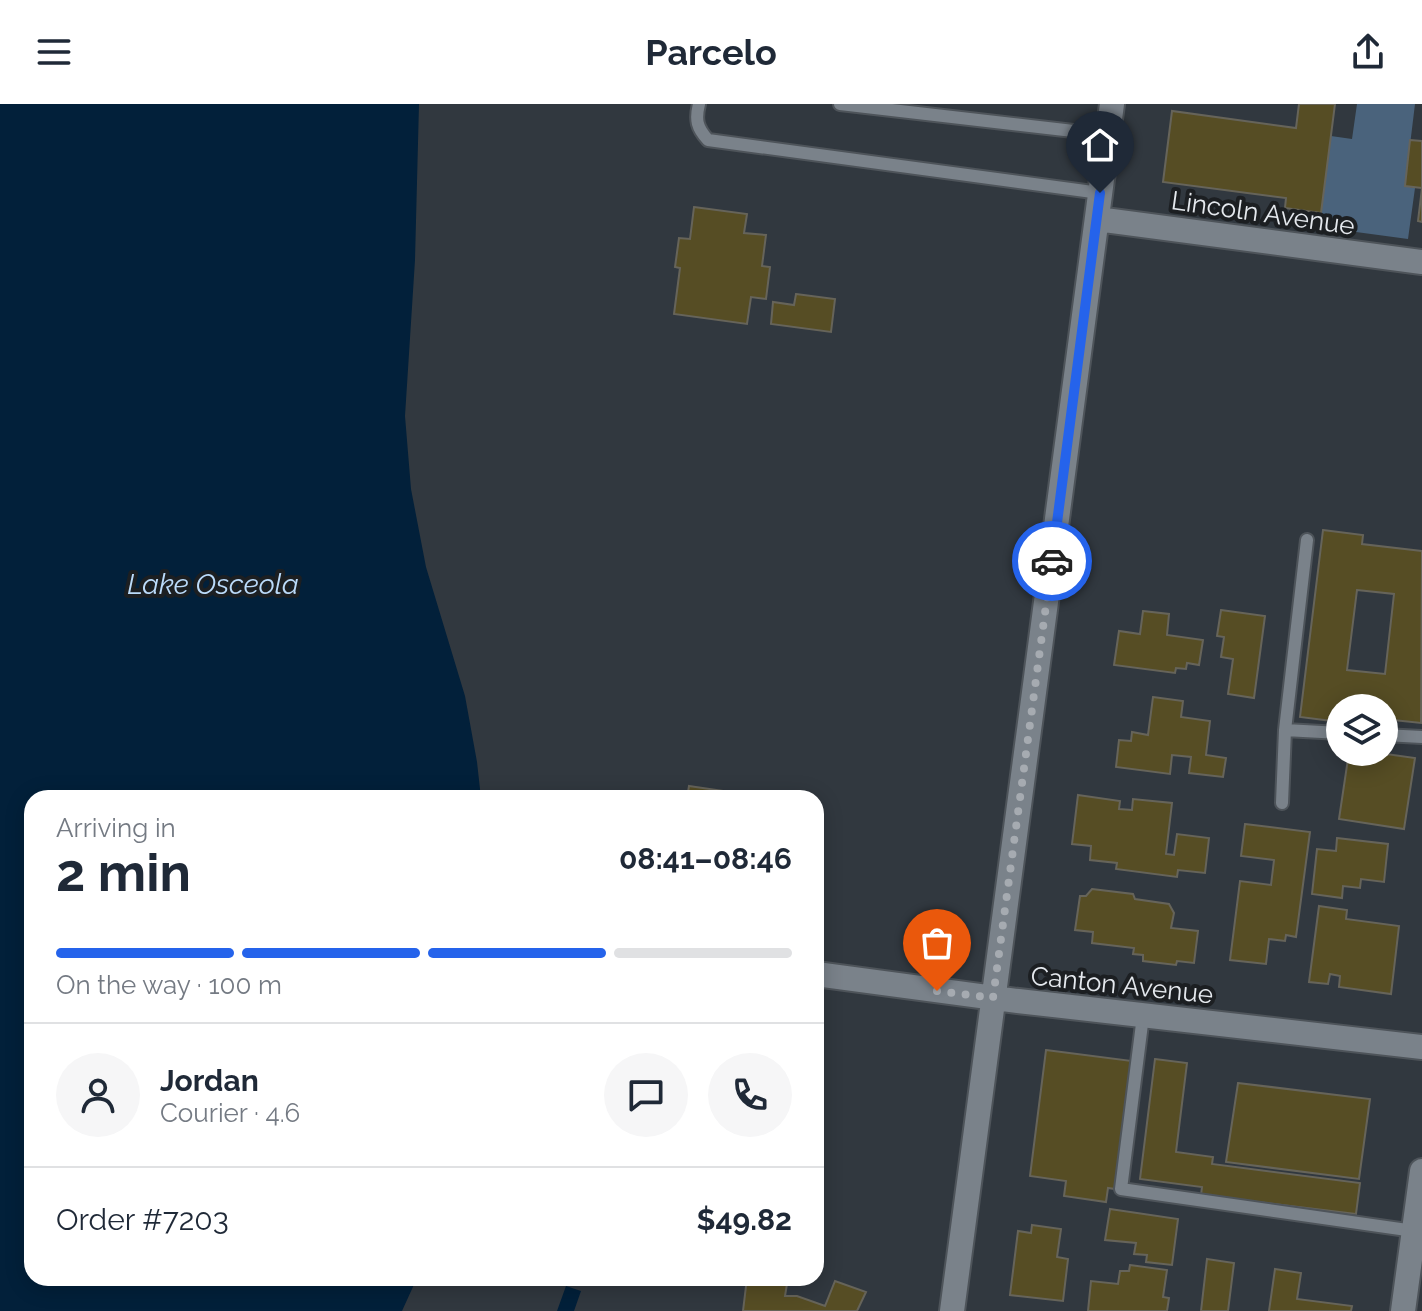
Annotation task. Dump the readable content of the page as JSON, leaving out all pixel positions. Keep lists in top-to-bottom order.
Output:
{
  "streets": {
    "street": ["Lincoln Avenue", "Canton Avenue"]
  },
  "water": ["Lake Osceola"],
  "page": {
    "header": "Parcelo",
    "heading": ["2 min", "Arriving in", "08:41–08:46"],
    "panel": [
      "Jordan",
      "Courier · 4.6",
      "Order #7203",
      "$49.82"
    ],
    "bar": "On the way · 100 m"
  }
}
